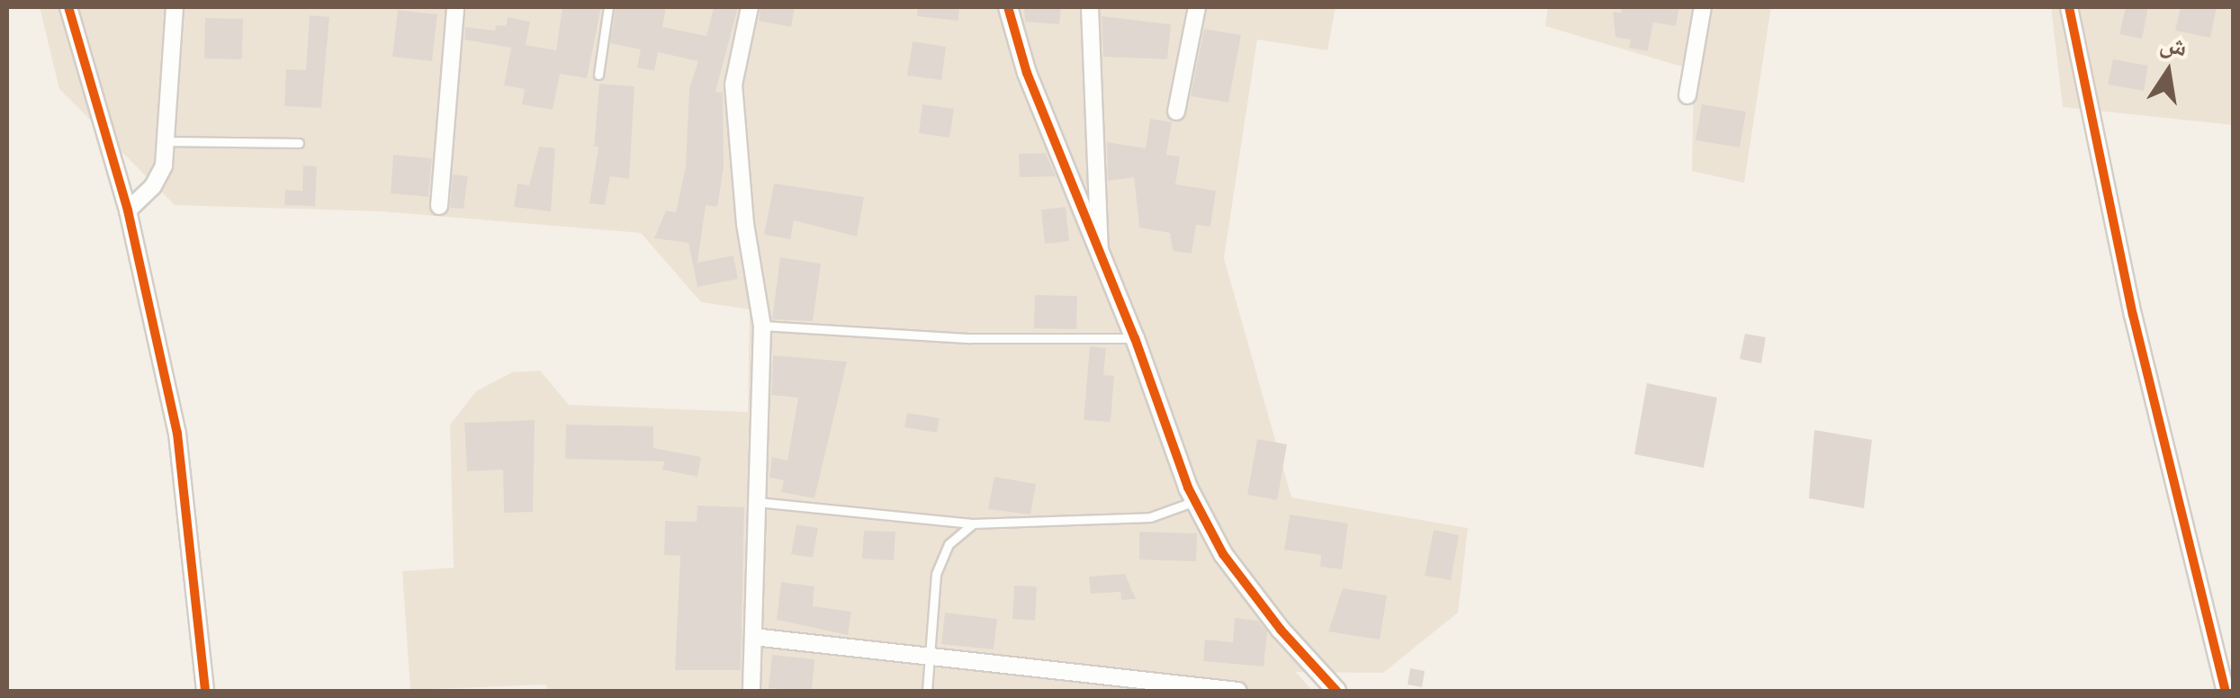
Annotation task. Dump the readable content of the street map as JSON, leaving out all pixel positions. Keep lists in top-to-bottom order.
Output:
{
  "north": "top"
}
